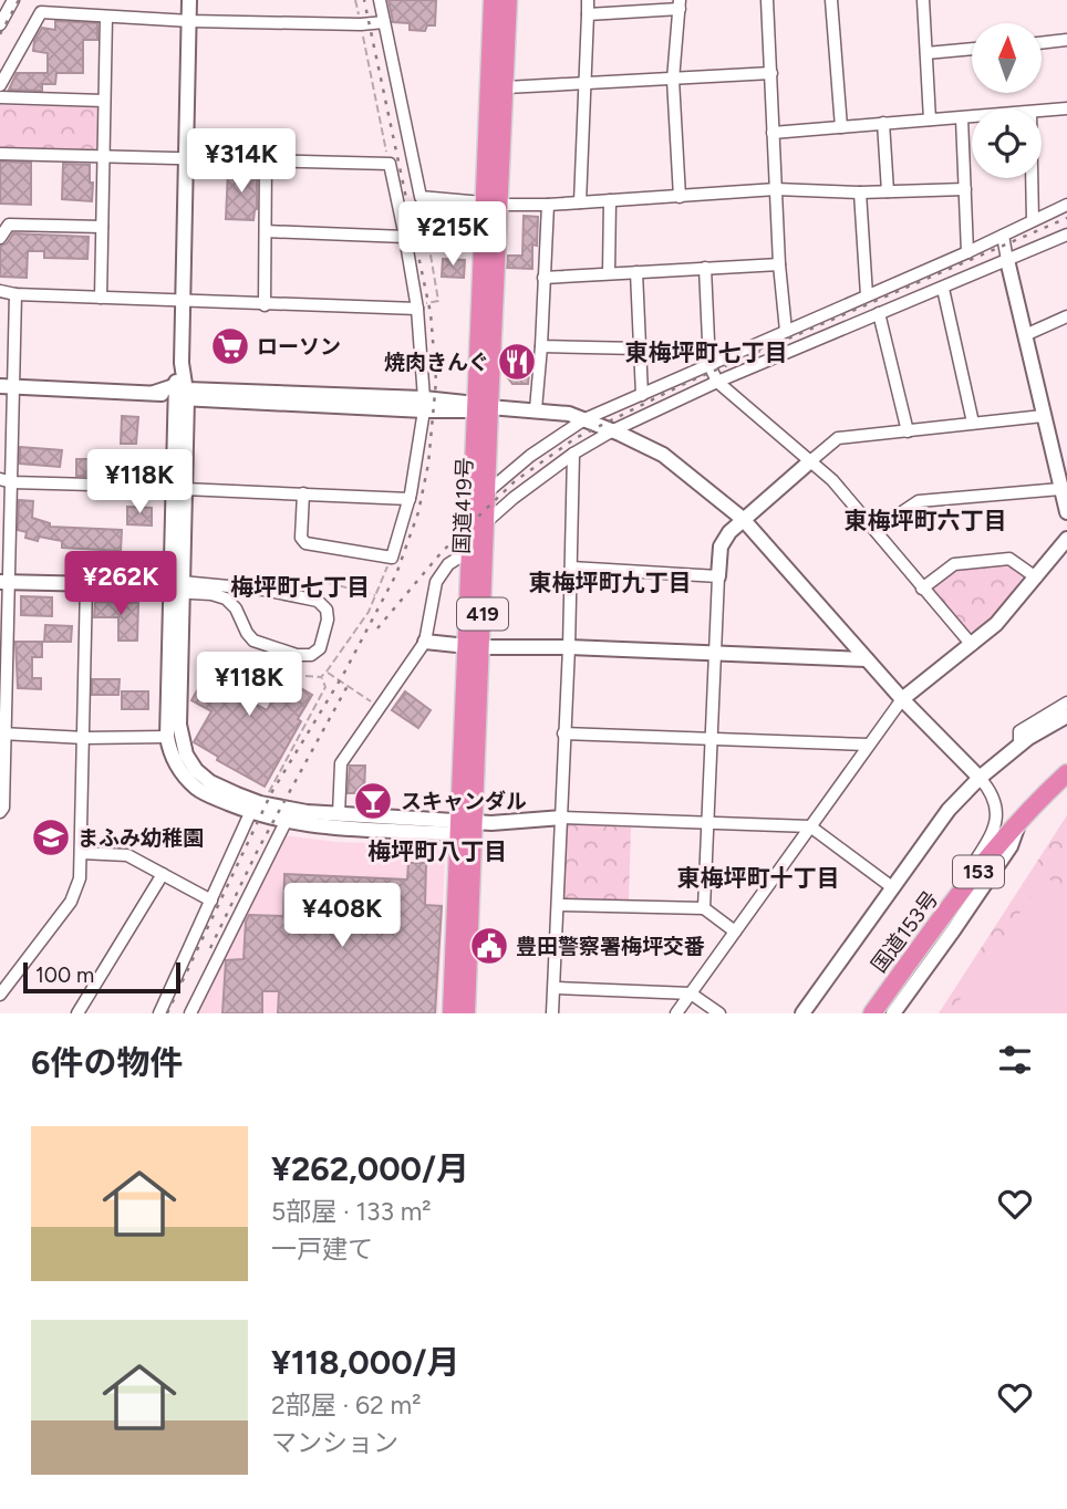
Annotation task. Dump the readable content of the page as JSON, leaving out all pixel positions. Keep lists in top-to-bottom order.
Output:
{
  "streets": {
    "highway": [
      "国道419号",
      "419",
      "153",
      "国道153号"
    ]
  },
  "districts": [
    "東梅坪町七丁目",
    "東梅坪町六丁目",
    "東梅坪町九丁目",
    "梅坪町七丁目",
    "梅坪町八丁目",
    "東梅坪町十丁目"
  ],
  "places": {
    "supermarket": ["ローソン"],
    "restaurant": ["焼肉きんぐ"],
    "bar": ["スキャンダル"],
    "school or university": ["まふみ幼稚園"],
    "public building": ["豊田警察署梅坪交番"]
  },
  "scale_bar": "100 m",
  "north": "top",
  "page": {
    "price": [
      "¥314K",
      "¥215K",
      "¥118K",
      "¥262K",
      "¥118K",
      "¥408K"
    ],
    "scale": "100 m",
    "heading": "6件の物件",
    "list": [
      {
        "name": "¥262,000/月",
        "note": "5部屋 · 133 m² · 一戸建て"
      },
      {
        "name": "¥118,000/月",
        "note": "2部屋 · 62 m² · マンション"
      }
    ]
  }
}
